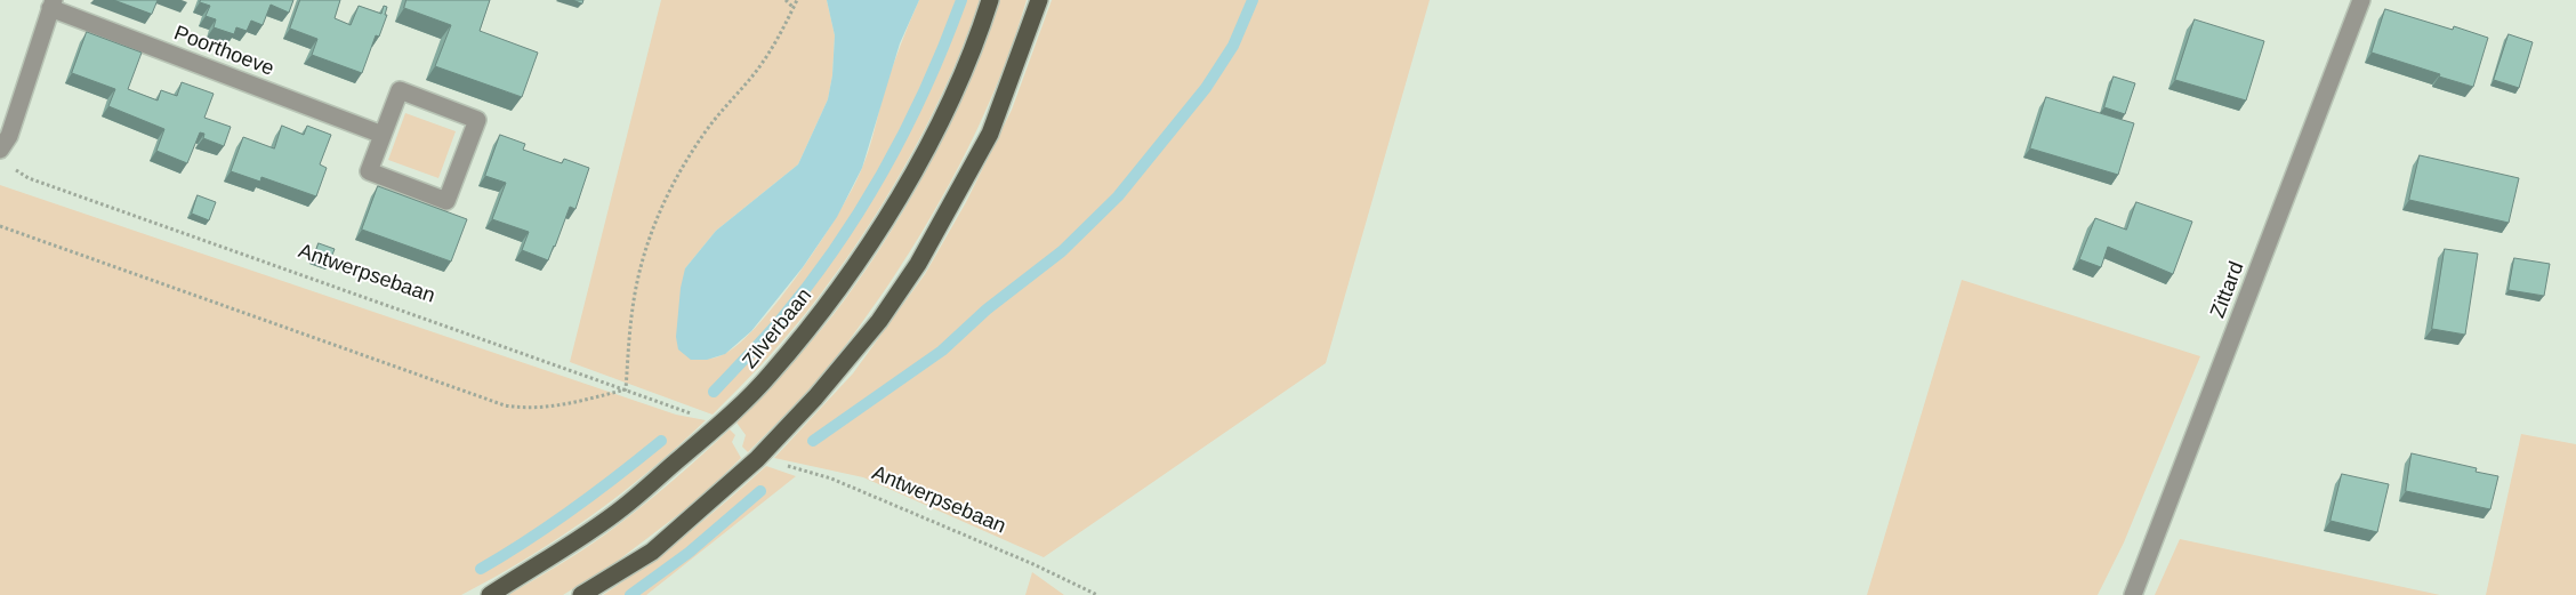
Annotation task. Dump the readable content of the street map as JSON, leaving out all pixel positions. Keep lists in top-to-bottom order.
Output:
{
  "streets": {
    "main road": ["Zilverbaan"],
    "street": ["Poorthoeve", "Zittard"],
    "path": ["Antwerpsebaan"]
  },
  "crossings": [
    ["Antwerpsebaan", "Zilverbaan"]
  ]
}
